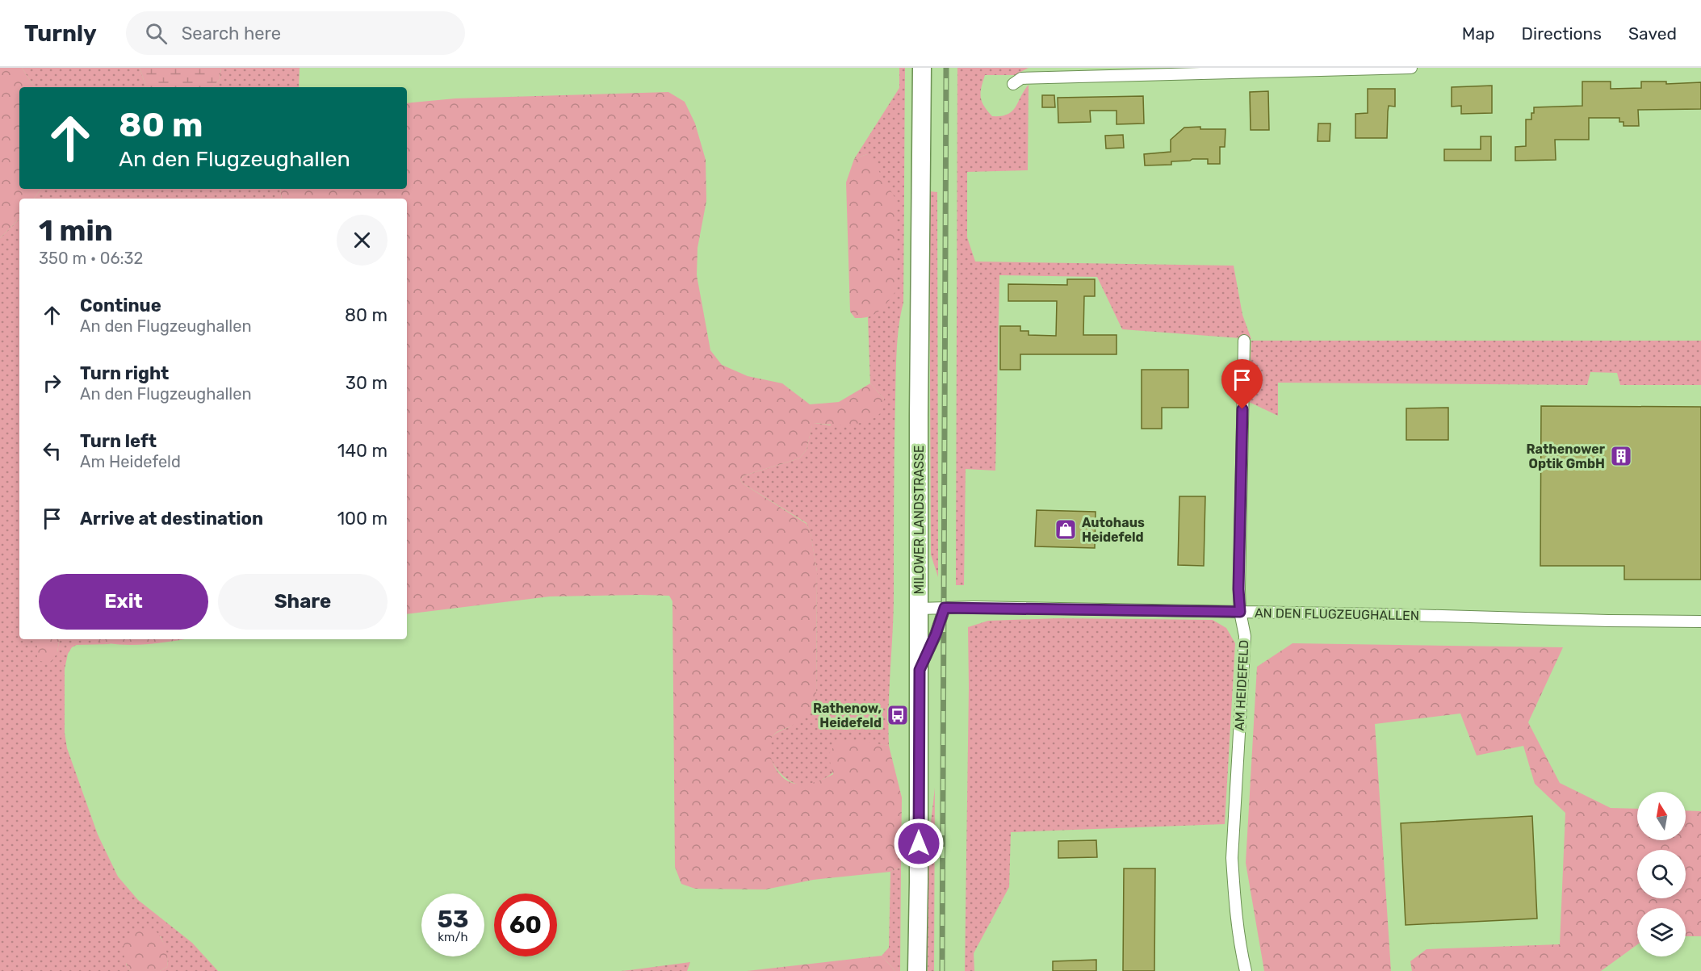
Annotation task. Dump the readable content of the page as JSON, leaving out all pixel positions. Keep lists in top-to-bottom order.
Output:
{
  "streets": {
    "main road": ["MILOWER LANDSTRASSE"],
    "street": ["AN DEN FLUGZEUGHALLEN", "AM HEIDEFELD"]
  },
  "crossings": [
    ["MILOWER LANDSTRASSE", "AN DEN FLUGZEUGHALLEN"],
    ["AN DEN FLUGZEUGHALLEN", "AM HEIDEFELD"]
  ],
  "places": {
    "building": ["Rathenower Optik GmbH"],
    "shop": ["Autohaus Heidefeld"],
    "bus stop": ["Rathenow, Heidefeld"]
  },
  "north": "top",
  "page": {
    "header": "Turnly",
    "search": "Search here",
    "nav": ["Map", "Directions", "Saved"],
    "turn": ["80 m", "An den Flugzeughallen"],
    "heading": ["1 min", "350 m · 06:32"],
    "list": [
      {
        "name": "Continue",
        "note": "An den Flugzeughallen",
        "value": "80 m"
      },
      {
        "name": "Turn right",
        "note": "An den Flugzeughallen",
        "value": "30 m"
      },
      {
        "name": "Turn left",
        "note": "Am Heidefeld",
        "value": "140 m"
      },
      {
        "name": "Arrive at destination",
        "value": "100 m"
      }
    ],
    "buttons": ["Exit", "Share"],
    "speed": "53 km/h",
    "limit": "60"
  }
}
